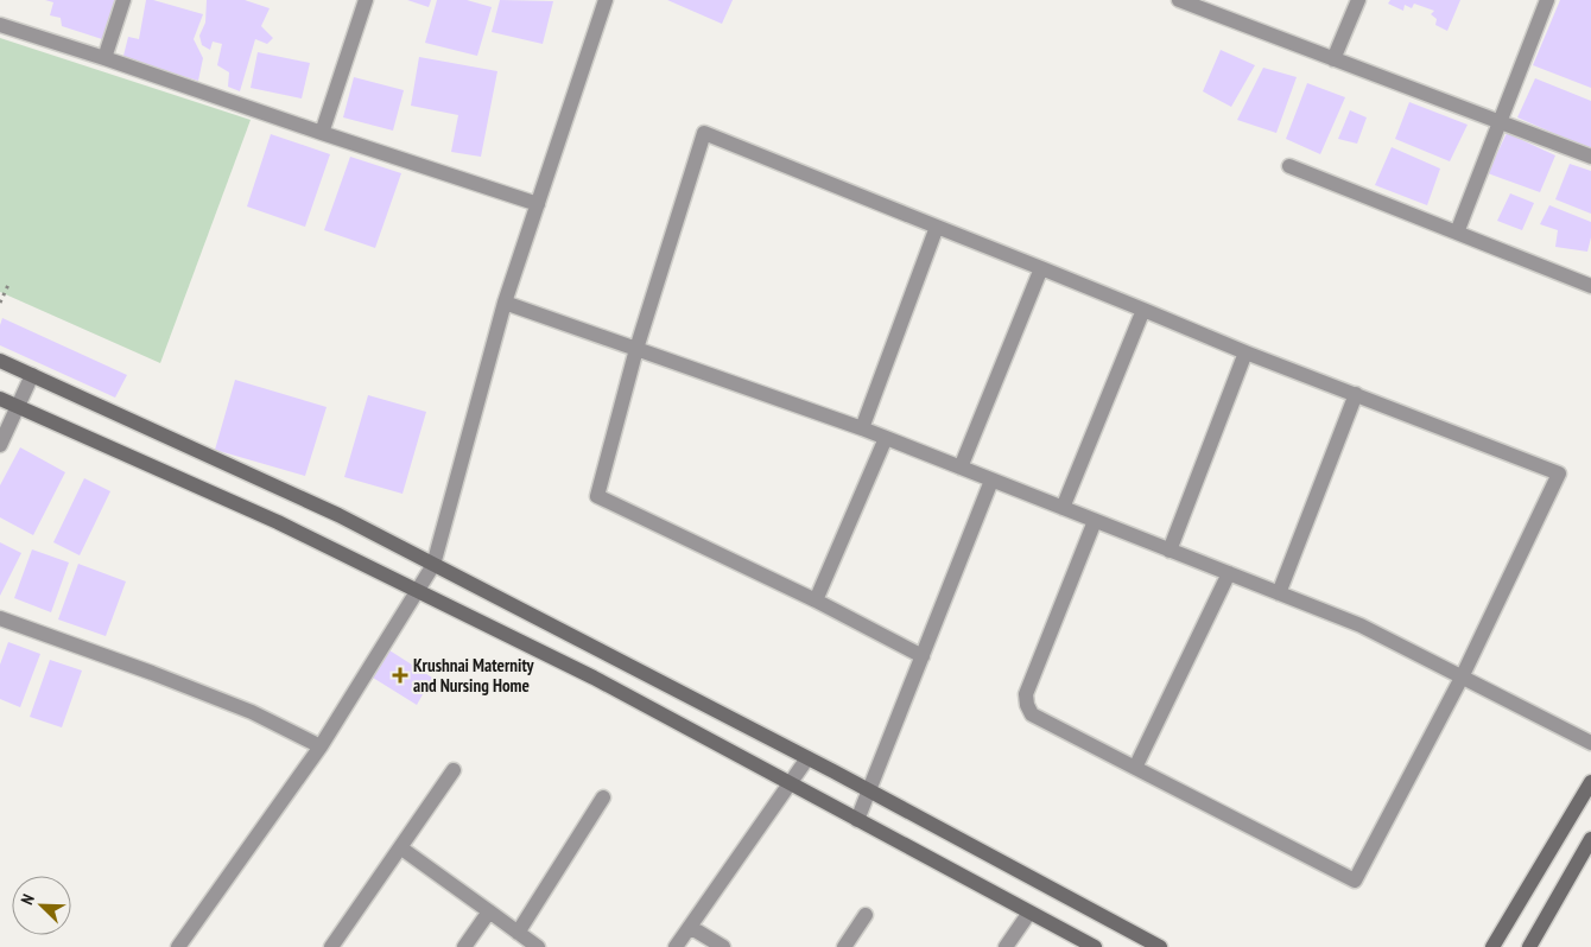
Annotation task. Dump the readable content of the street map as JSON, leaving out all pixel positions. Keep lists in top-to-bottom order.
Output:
{
  "places": {
    "health": ["Krushnai Maternity and Nursing Home"]
  },
  "north": "top left"
}
